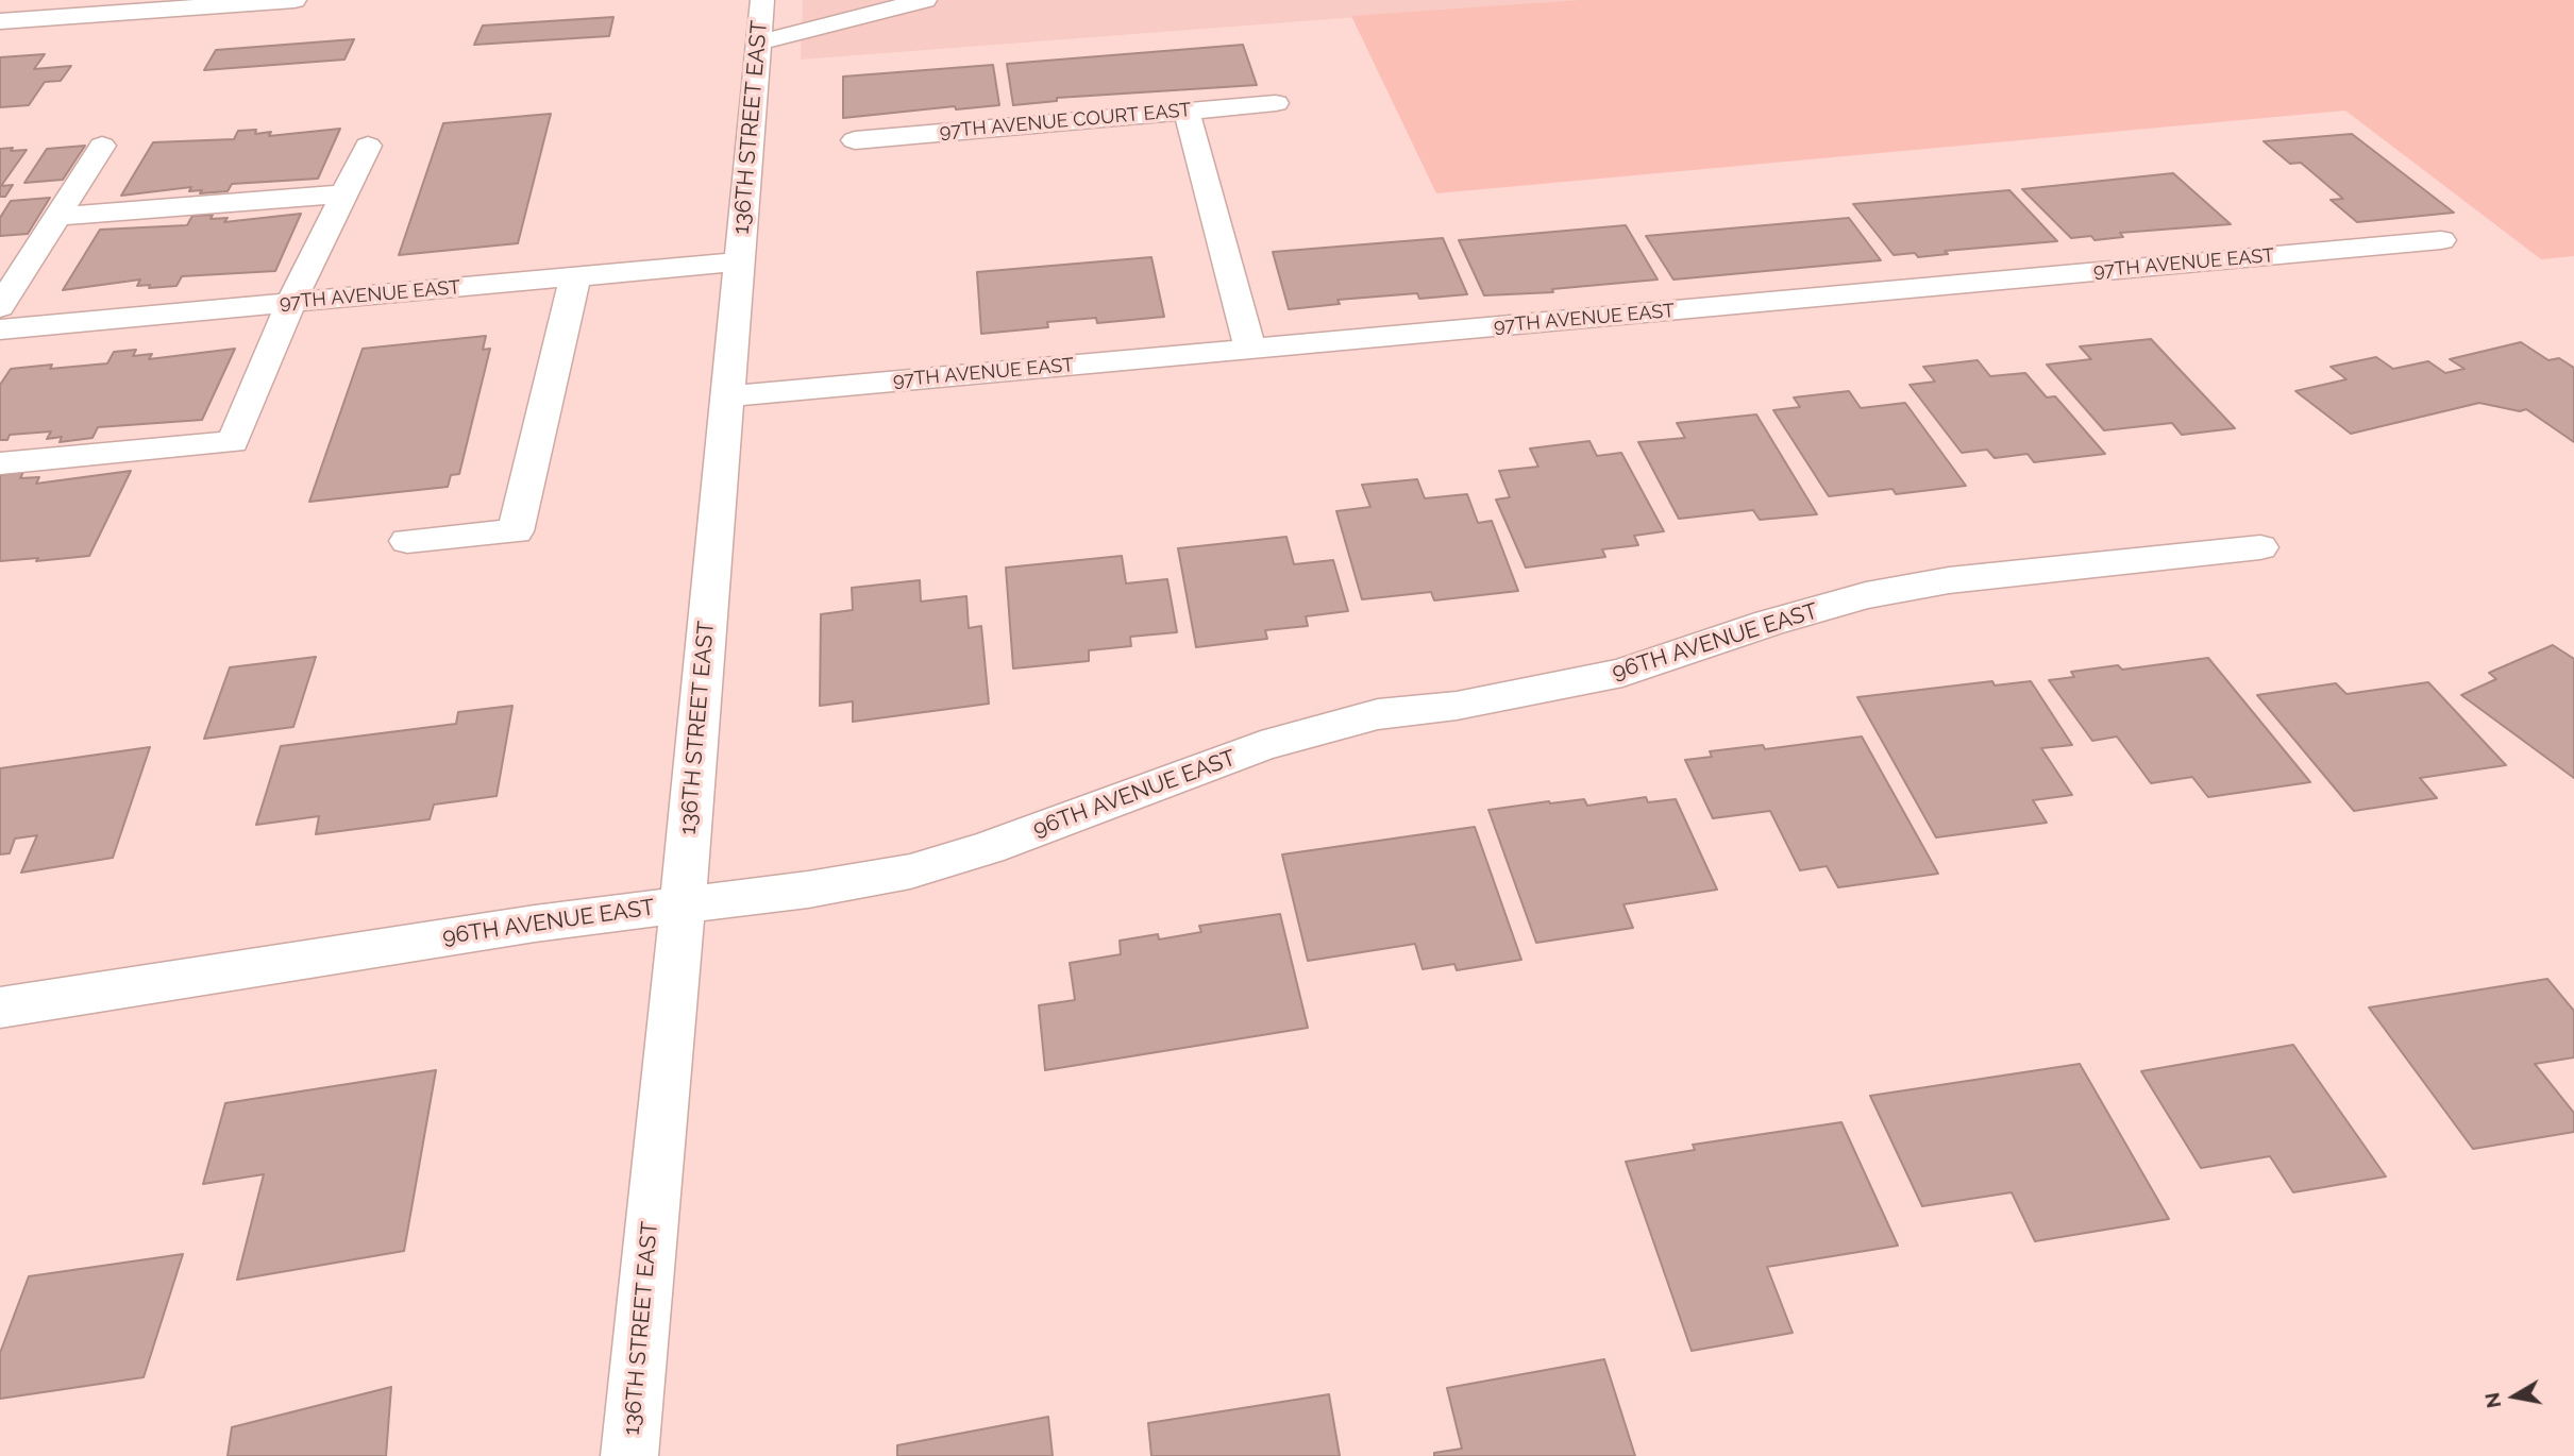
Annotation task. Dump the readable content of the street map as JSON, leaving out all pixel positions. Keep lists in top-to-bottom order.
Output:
{
  "streets": {
    "street": [
      "97TH AVENUE COURT EAST",
      "136TH STREET EAST",
      "97TH AVENUE EAST",
      "96TH AVENUE EAST"
    ]
  },
  "crossings": [
    ["136TH STREET EAST", "97TH AVENUE EAST"],
    ["136TH STREET EAST", "96TH AVENUE EAST"]
  ],
  "north": "left"
}
